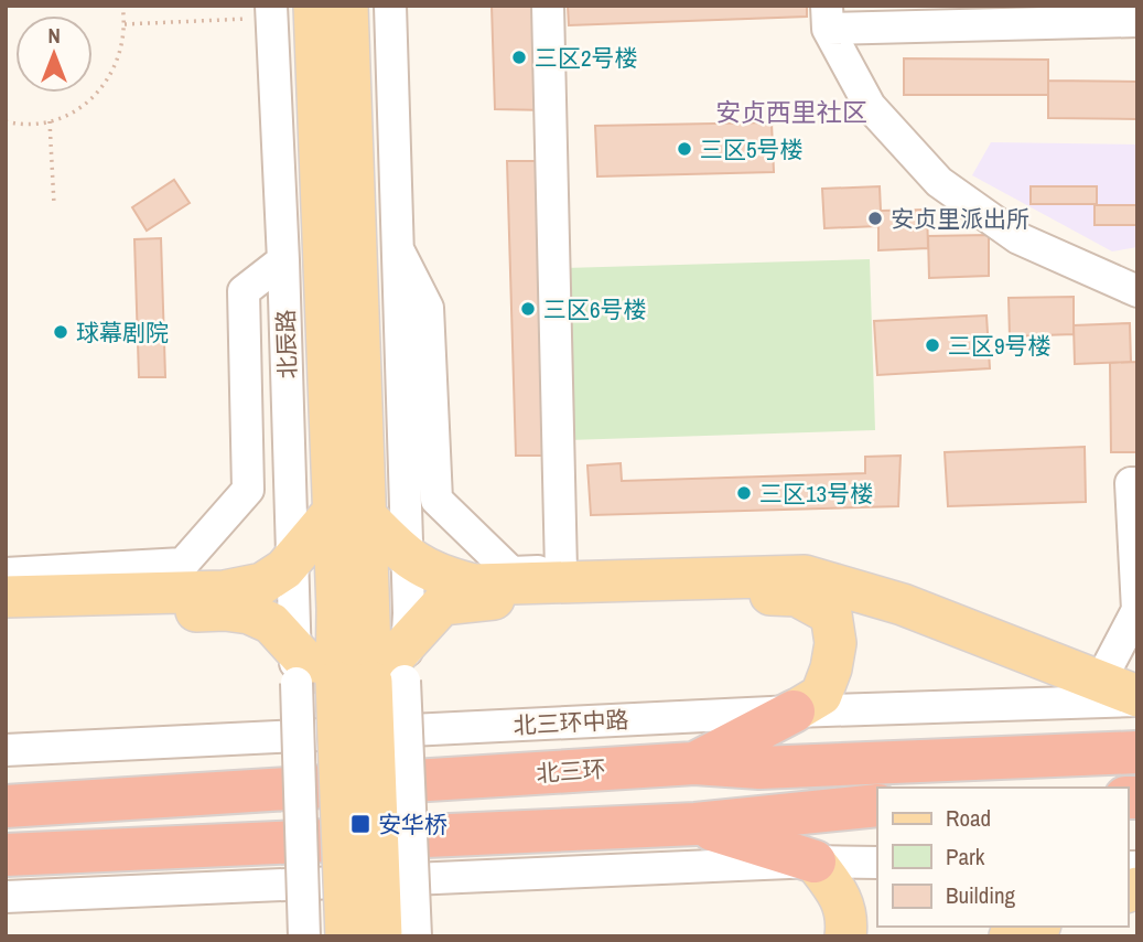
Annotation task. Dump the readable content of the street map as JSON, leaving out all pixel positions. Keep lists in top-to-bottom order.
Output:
{
  "streets": {
    "highway": ["北三环"],
    "main road": ["北辰路"],
    "street": ["北三环中路"]
  },
  "districts": ["安贞西里社区"],
  "places": {
    "other": [
      "三区2号楼",
      "三区5号楼",
      "安贞里派出所",
      "三区6号楼",
      "球幕剧院",
      "三区9号楼",
      "三区13号楼"
    ],
    "transit": ["安华桥"]
  },
  "legend": ["Road", "Park", "Building"],
  "north": "top"
}
